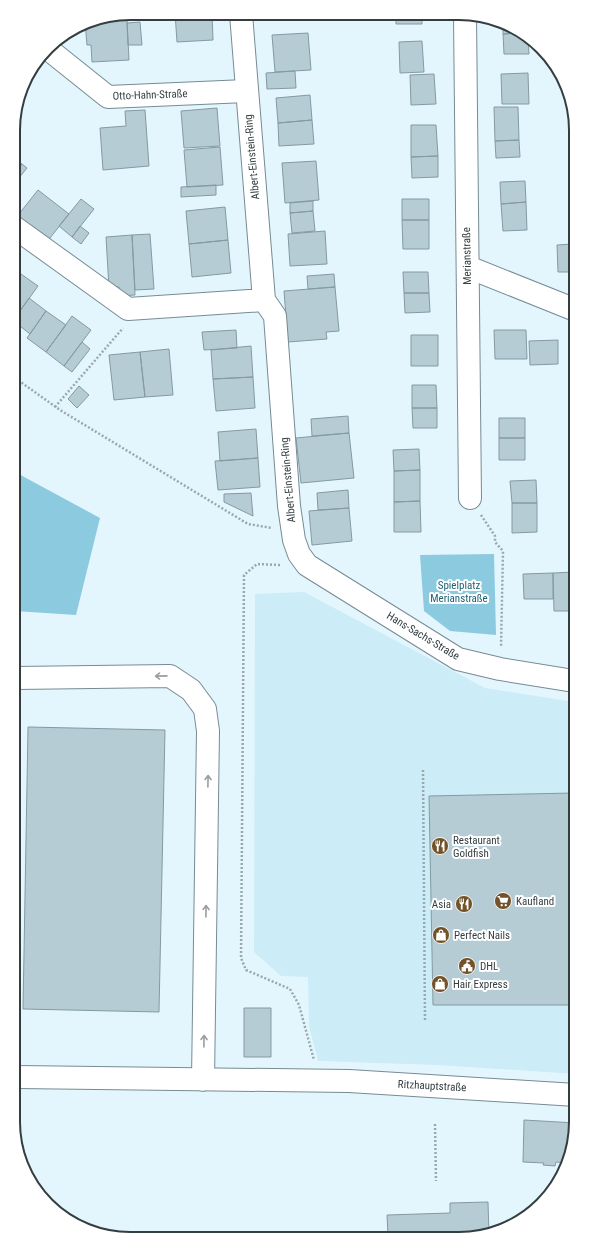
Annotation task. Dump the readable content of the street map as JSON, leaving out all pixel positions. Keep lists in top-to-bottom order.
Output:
{
  "streets": {
    "street": [
      "Otto-Hahn-Straße",
      "Albert-Einstein-Ring",
      "Merianstraße",
      "Hans-Sachs-Straße",
      "Ritzhauptstraße"
    ]
  },
  "crossings": [
    ["Otto-Hahn-Straße", "Albert-Einstein-Ring"],
    ["Albert-Einstein-Ring", "Hans-Sachs-Straße"]
  ],
  "parks": ["Spielplatz Merianstraße"],
  "places": {
    "restaurant": ["Restaurant Goldfish", "Asia"],
    "supermarket": ["Kaufland"],
    "shop": ["Perfect Nails", "Hair Express"],
    "public building": ["DHL"]
  }
}
